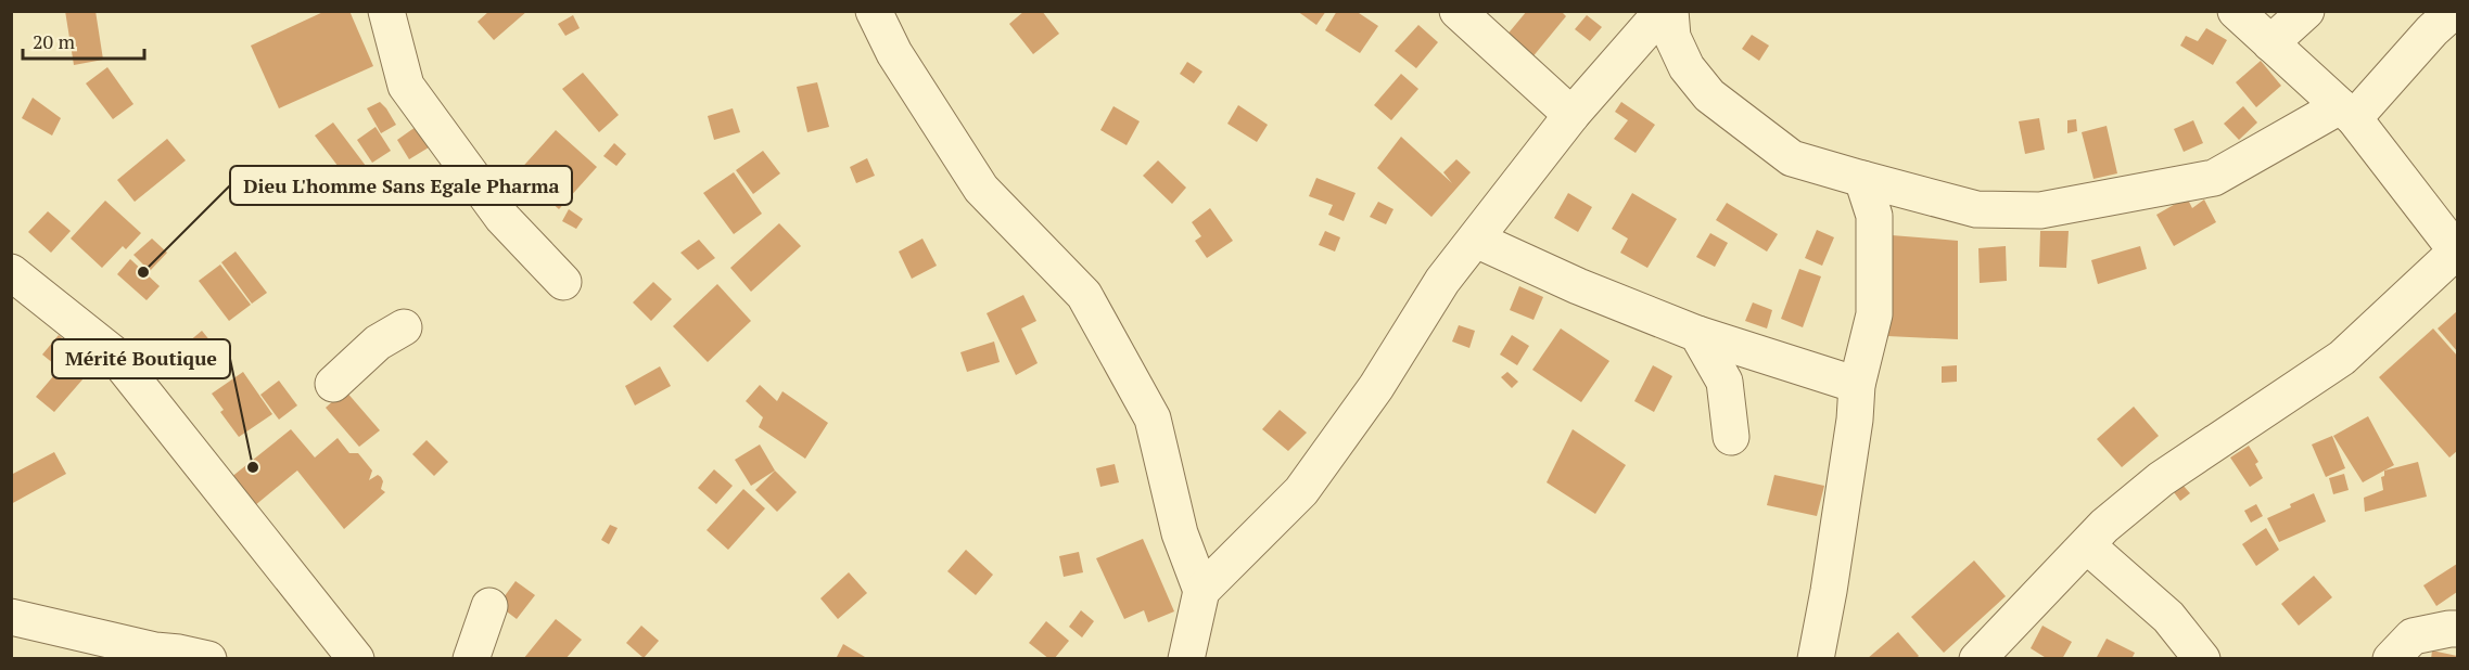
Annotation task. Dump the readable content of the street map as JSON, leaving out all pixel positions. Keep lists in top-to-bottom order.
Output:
{
  "places": ["Dieu L'homme Sans Egale Pharma", "Mérité Boutique"],
  "scale_bar": "20 m"
}
